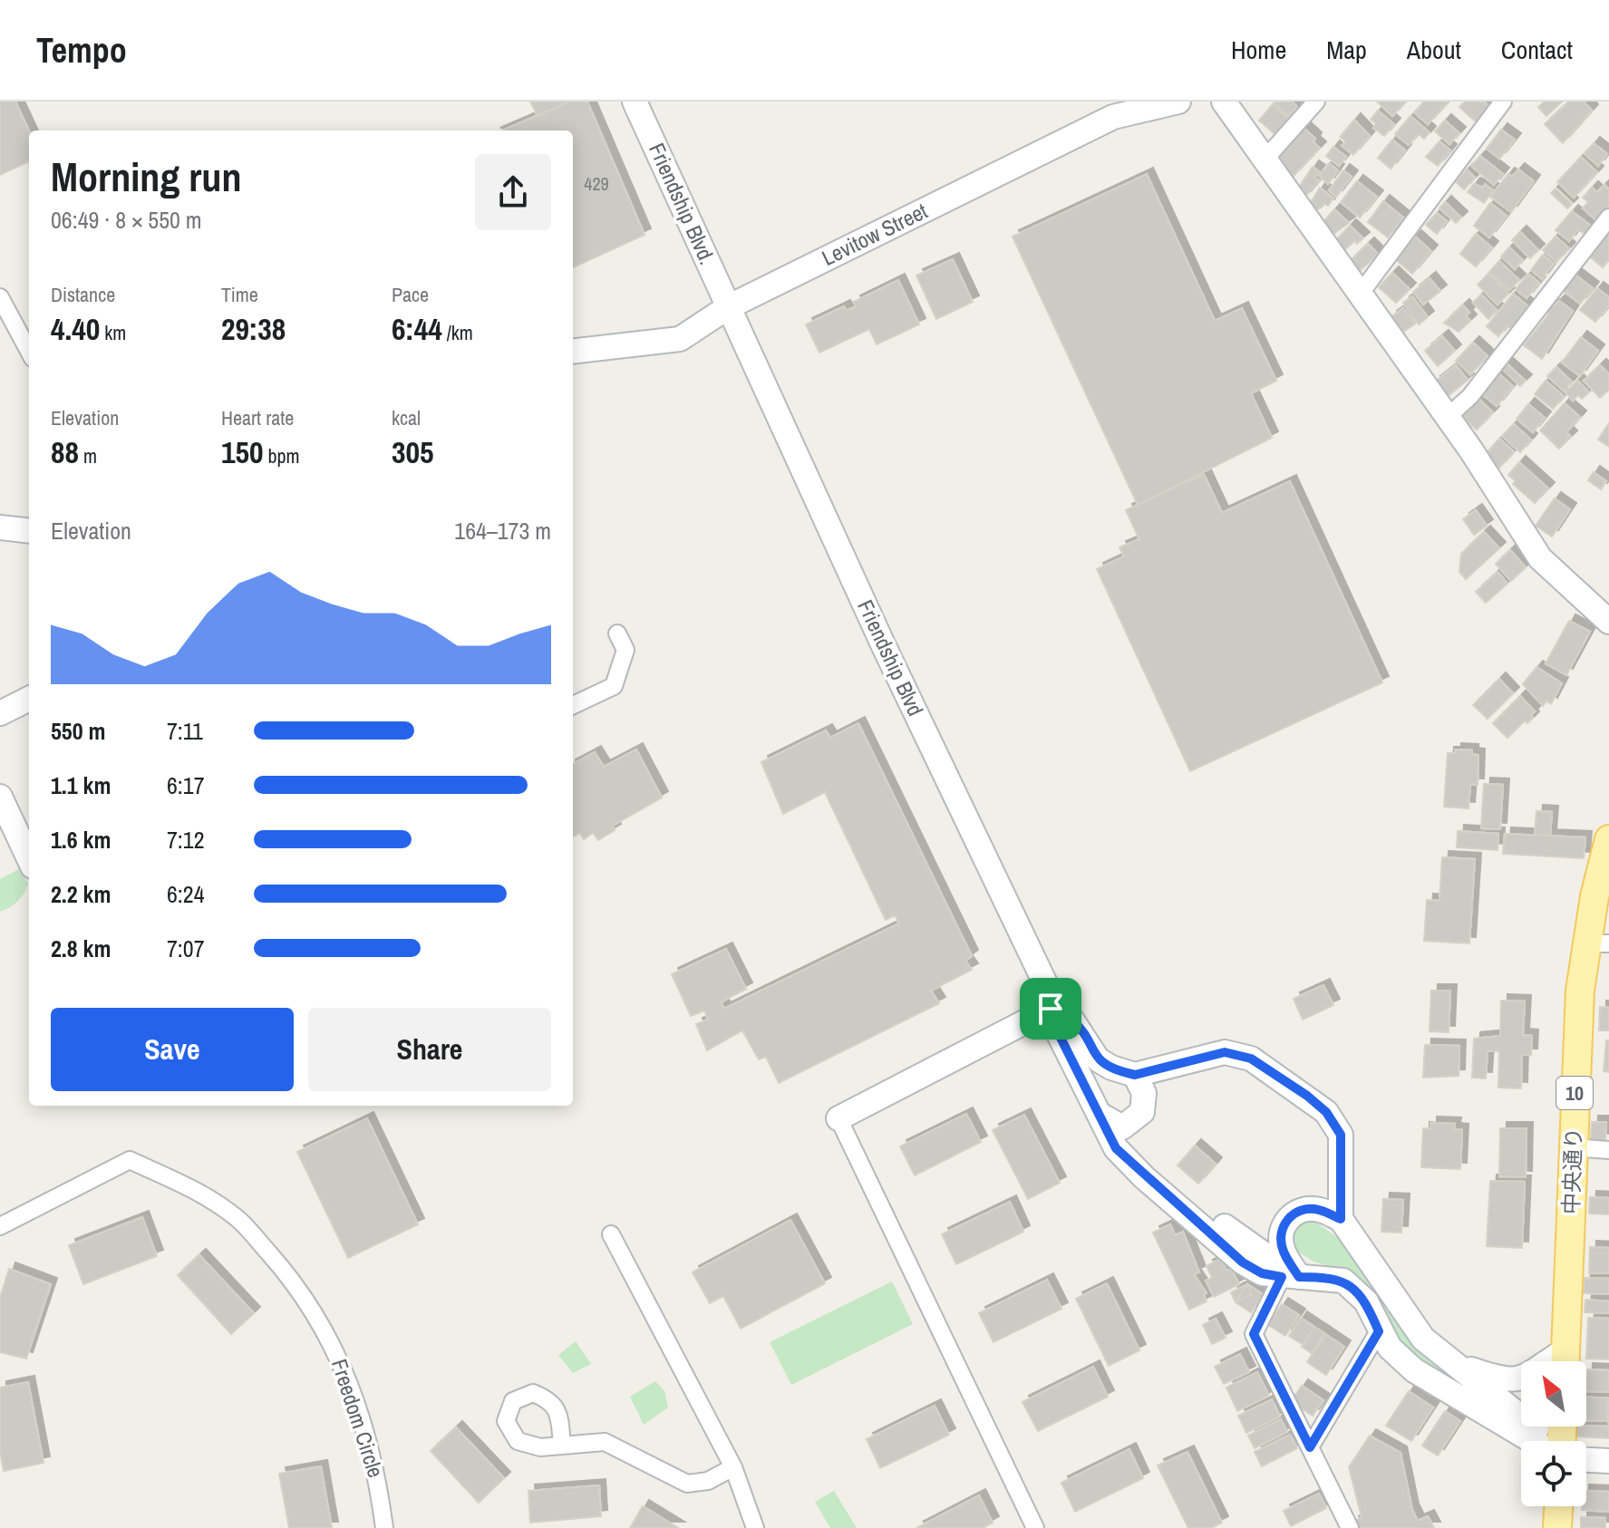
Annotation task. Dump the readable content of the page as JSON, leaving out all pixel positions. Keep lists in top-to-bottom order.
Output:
{
  "streets": {
    "main road": ["10", "中央通り"],
    "street": [
      "Friendship Blvd.",
      "Levitow Street",
      "Friendship Blvd",
      "Freedom Circle"
    ]
  },
  "crossings": [
    ["Friendship Blvd.", "Levitow Street"],
    ["Friendship Blvd.", "Friendship Blvd"],
    ["Levitow Street", "Friendship Blvd"]
  ],
  "house_numbers": ["429"],
  "north": "top left",
  "page": {
    "header": "Tempo",
    "nav": [
      "Home",
      "Map",
      "About",
      "Contact"
    ],
    "heading": ["Morning run", "06:49 · 8 × 550 m"],
    "stats": [
      ["Distance", "4.40 km"],
      ["Time", "29:38"],
      ["Pace", "6:44 /km"],
      ["Elevation", "88 m"],
      ["Heart rate", "150 bpm"],
      ["kcal", "305"]
    ],
    "chart": ["Elevation", "164–173 m"],
    "list": [
      {
        "name": "550 m",
        "note": "7:11"
      },
      {
        "name": "1.1 km",
        "note": "6:17"
      },
      {
        "name": "1.6 km",
        "note": "7:12"
      },
      {
        "name": "2.2 km",
        "note": "6:24"
      },
      {
        "name": "2.8 km",
        "note": "7:07"
      }
    ],
    "buttons": ["Save", "Share"]
  }
}
